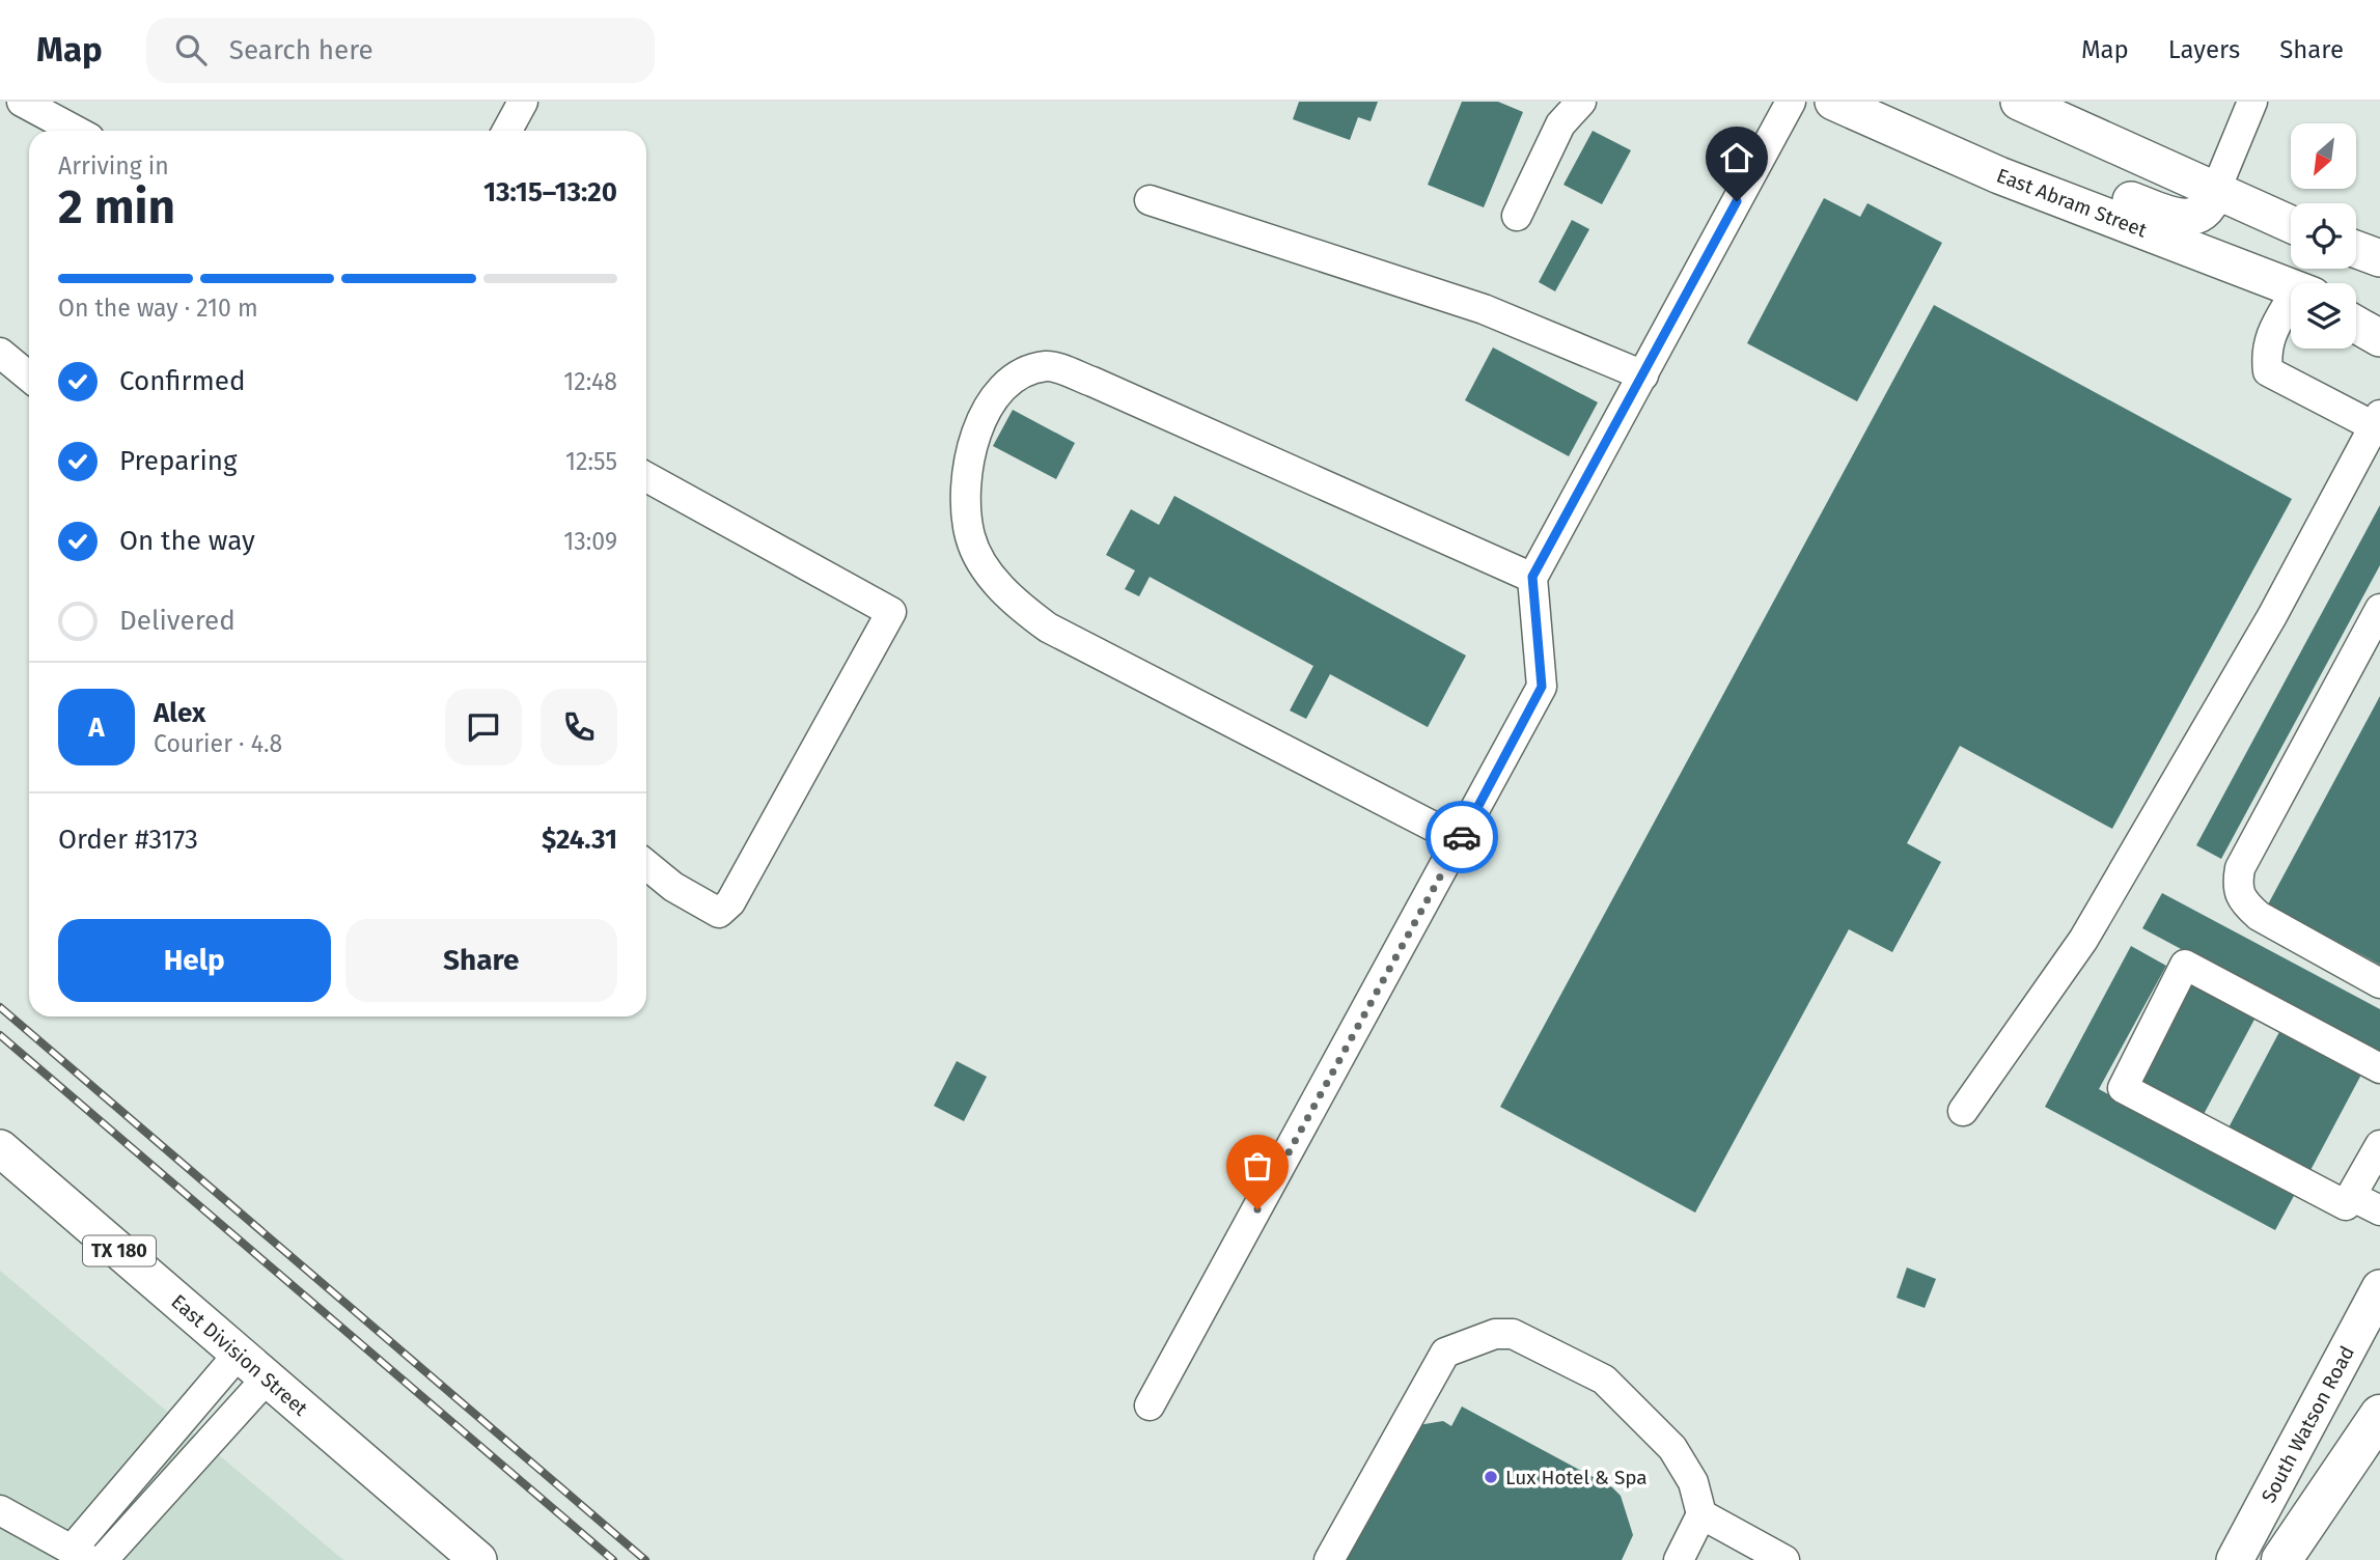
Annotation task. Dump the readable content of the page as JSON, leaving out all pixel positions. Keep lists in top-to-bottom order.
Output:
{
  "streets": {
    "main road": [
      "East Abram Street",
      "TX 180",
      "East Division Street",
      "South Watson Road"
    ]
  },
  "places": ["Lux Hotel & Spa"],
  "north": "bottom left",
  "page": {
    "header": "Map",
    "search": "Search here",
    "nav": ["Map", "Layers", "Share"],
    "heading": ["2 min", "Arriving in", "13:15–13:20"],
    "panel": [
      "Alex",
      "Courier · 4.8",
      "Order #3173",
      "$24.31"
    ],
    "bar": "On the way · 210 m",
    "list": [
      ["Confirmed", "12:48"],
      ["Preparing", "12:55"],
      ["On the way", "13:09"],
      "Delivered"
    ],
    "round": "A",
    "buttons": ["Help", "Share"]
  }
}
